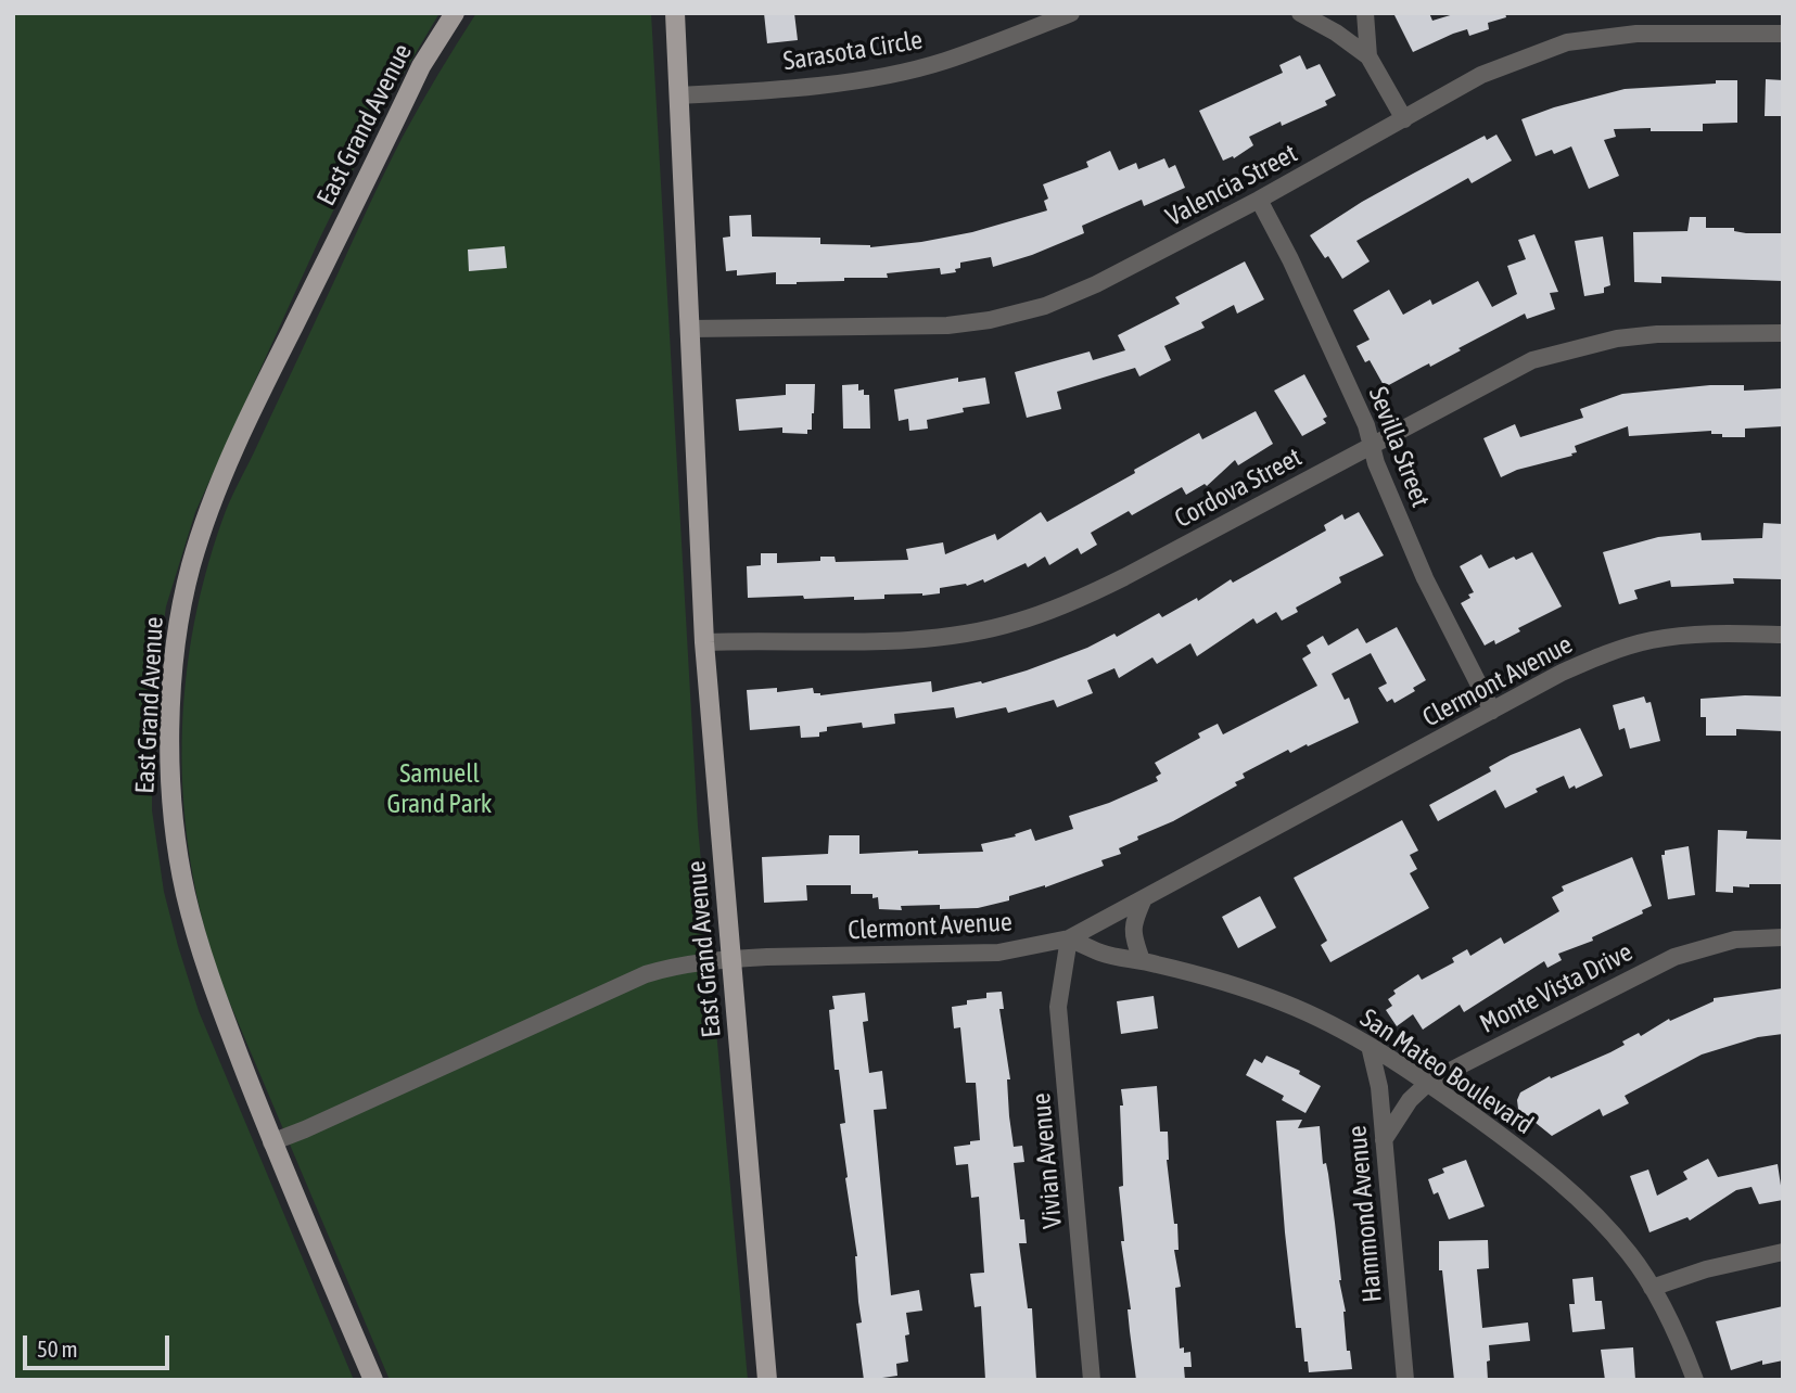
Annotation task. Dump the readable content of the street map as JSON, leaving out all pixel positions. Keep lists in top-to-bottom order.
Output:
{
  "streets": {
    "main road": ["East Grand Avenue"],
    "street": [
      "Sarasota Circle",
      "Valencia Street",
      "Sevilla Street",
      "Cordova Street",
      "Clermont Avenue",
      "Monte Vista Drive",
      "San Mateo Boulevard",
      "Vivian Avenue",
      "Hammond Avenue"
    ]
  },
  "crossings": [
    ["Sarasota Circle", "East Grand Avenue"],
    ["East Grand Avenue", "Valencia Street"],
    ["East Grand Avenue", "Cordova Street"],
    ["East Grand Avenue", "Clermont Avenue"],
    ["Valencia Street", "Sevilla Street"],
    ["Sevilla Street", "Cordova Street"],
    ["Sevilla Street", "Clermont Avenue"],
    ["Clermont Avenue", "San Mateo Boulevard"],
    ["Clermont Avenue", "Vivian Avenue"],
    ["Monte Vista Drive", "San Mateo Boulevard"],
    ["Monte Vista Drive", "Hammond Avenue"],
    ["San Mateo Boulevard", "Vivian Avenue"],
    ["San Mateo Boulevard", "Hammond Avenue"]
  ],
  "parks": ["Samuell Grand Park"],
  "scale_bar": "50 m"
}
